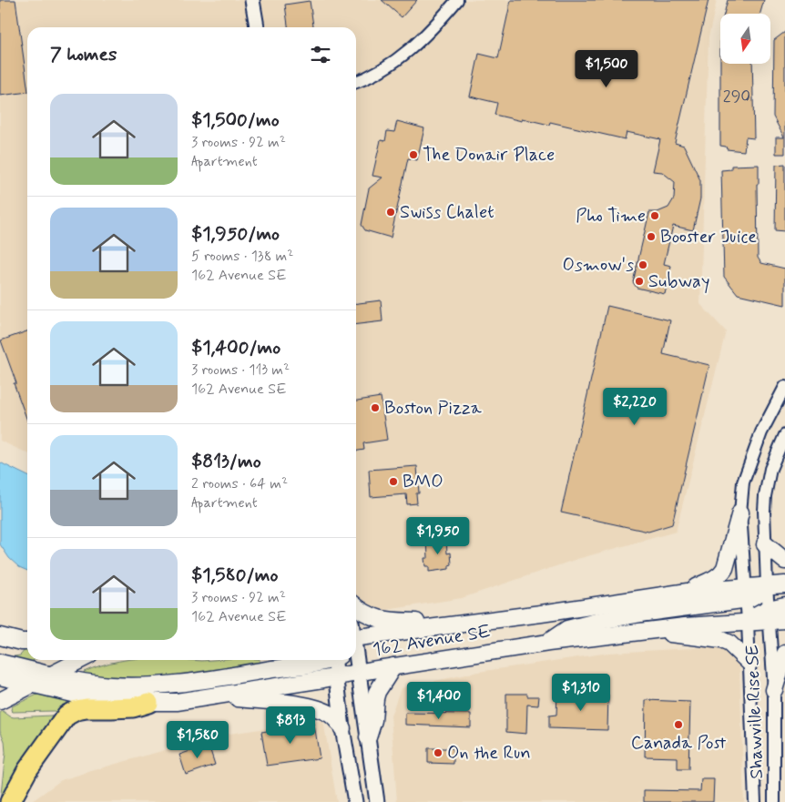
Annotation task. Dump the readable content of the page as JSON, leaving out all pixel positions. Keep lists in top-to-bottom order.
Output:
{
  "streets": {
    "main road": ["162 Avenue SE"],
    "street": ["Shawville Rise SE"]
  },
  "crossings": [
    ["162 Avenue SE", "Shawville Rise SE"]
  ],
  "places": [
    "The Donair Place",
    "Swiss Chalet",
    "Pho Time",
    "Booster Juice",
    "Osmow's",
    "Subway",
    "Boston Pizza",
    "BMO",
    "Canada Post",
    "On the Run"
  ],
  "house_numbers": ["290"],
  "north": "bottom",
  "page": {
    "heading": "7 homes",
    "price": [
      "$1,500",
      "$2,220",
      "$1,950",
      "$1,310",
      "$1,400",
      "$813",
      "$1,580"
    ],
    "list": [
      {
        "name": "$1,500/mo",
        "note": "3 rooms · 92 m² · Apartment"
      },
      {
        "name": "$1,950/mo",
        "note": "5 rooms · 138 m² · 162 Avenue SE"
      },
      {
        "name": "$1,400/mo",
        "note": "3 rooms · 113 m² · 162 Avenue SE"
      },
      {
        "name": "$813/mo",
        "note": "2 rooms · 64 m² · Apartment"
      },
      {
        "name": "$1,580/mo",
        "note": "3 rooms · 92 m² · 162 Avenue SE"
      }
    ]
  }
}
